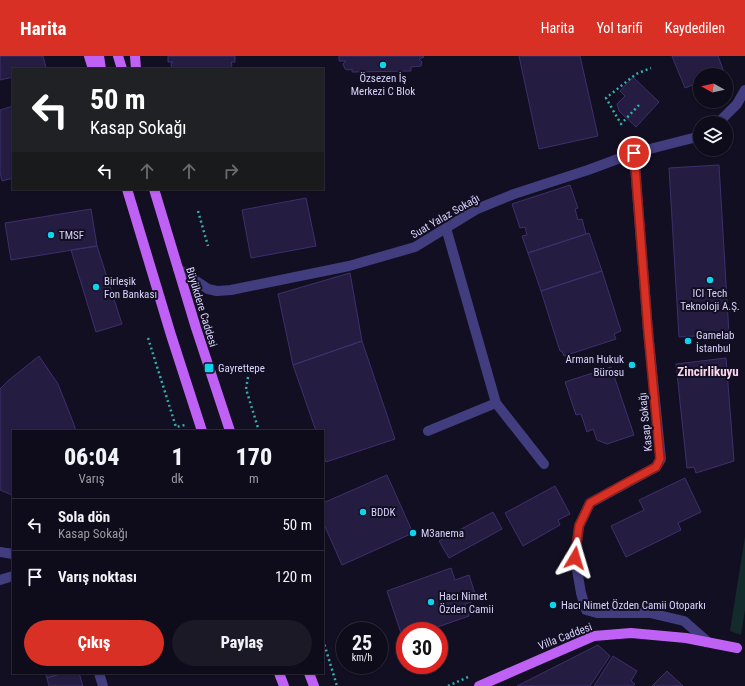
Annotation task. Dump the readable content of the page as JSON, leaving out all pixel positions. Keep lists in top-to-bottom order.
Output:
{
  "streets": {
    "main road": ["Büyükdere Caddesi", "Villa Caddesi"],
    "street": ["Suat Yalaz Sokağı", "Kasap Sokağı"]
  },
  "crossings": [
    ["Suat Yalaz Sokağı", "Büyükdere Caddesi"],
    ["Suat Yalaz Sokağı", "Kasap Sokağı"],
    ["Kasap Sokağı", "Villa Caddesi"]
  ],
  "districts": ["Zincirlikuyu"],
  "places": {
    "other": [
      "Özsezen İş Merkezi C Blok",
      "TMSF",
      "ICI Tech Teknoloji A.Ş.",
      "Birleşik Fon Bankası",
      "Gamelab İstanbul",
      "Arman Hukuk Bürosu",
      "BDDK",
      "M3anema",
      "Hacı Nimet Özden Camii",
      "Hacı Nimet Özden Camii Otoparkı"
    ],
    "transit": ["Gayrettepe"]
  },
  "north": "left",
  "page": {
    "header": "Harita",
    "nav": ["Harita", "Yol tarifi", "Kaydedilen"],
    "turn": ["50 m", "Kasap Sokağı"],
    "eta": [
      "06:04",
      "Varış",
      "1",
      "dk",
      "170",
      "m"
    ],
    "list": [
      {
        "name": "Sola dön",
        "note": "Kasap Sokağı",
        "value": "50 m"
      },
      {
        "name": "Varış noktası",
        "value": "120 m"
      }
    ],
    "buttons": ["Çıkış", "Paylaş"],
    "speed": "25 km/h",
    "limit": "30"
  }
}
